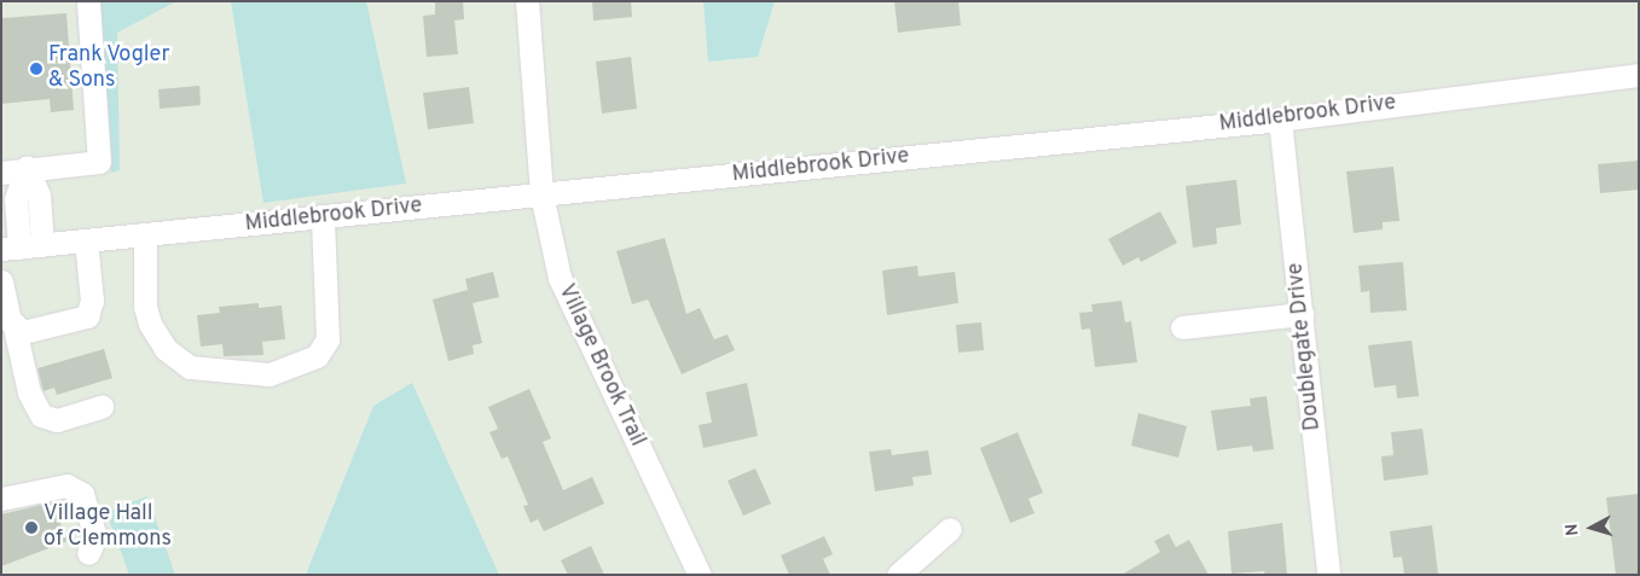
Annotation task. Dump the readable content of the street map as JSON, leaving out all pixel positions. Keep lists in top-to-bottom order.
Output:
{
  "streets": {
    "street": ["Middlebrook Drive", "Doublegate Drive", "Village Brook Trail"]
  },
  "crossings": [
    ["Middlebrook Drive", "Doublegate Drive"],
    ["Middlebrook Drive", "Village Brook Trail"]
  ],
  "places": ["Frank Vogler & Sons", "Village Hall of Clemmons"],
  "north": "left"
}
